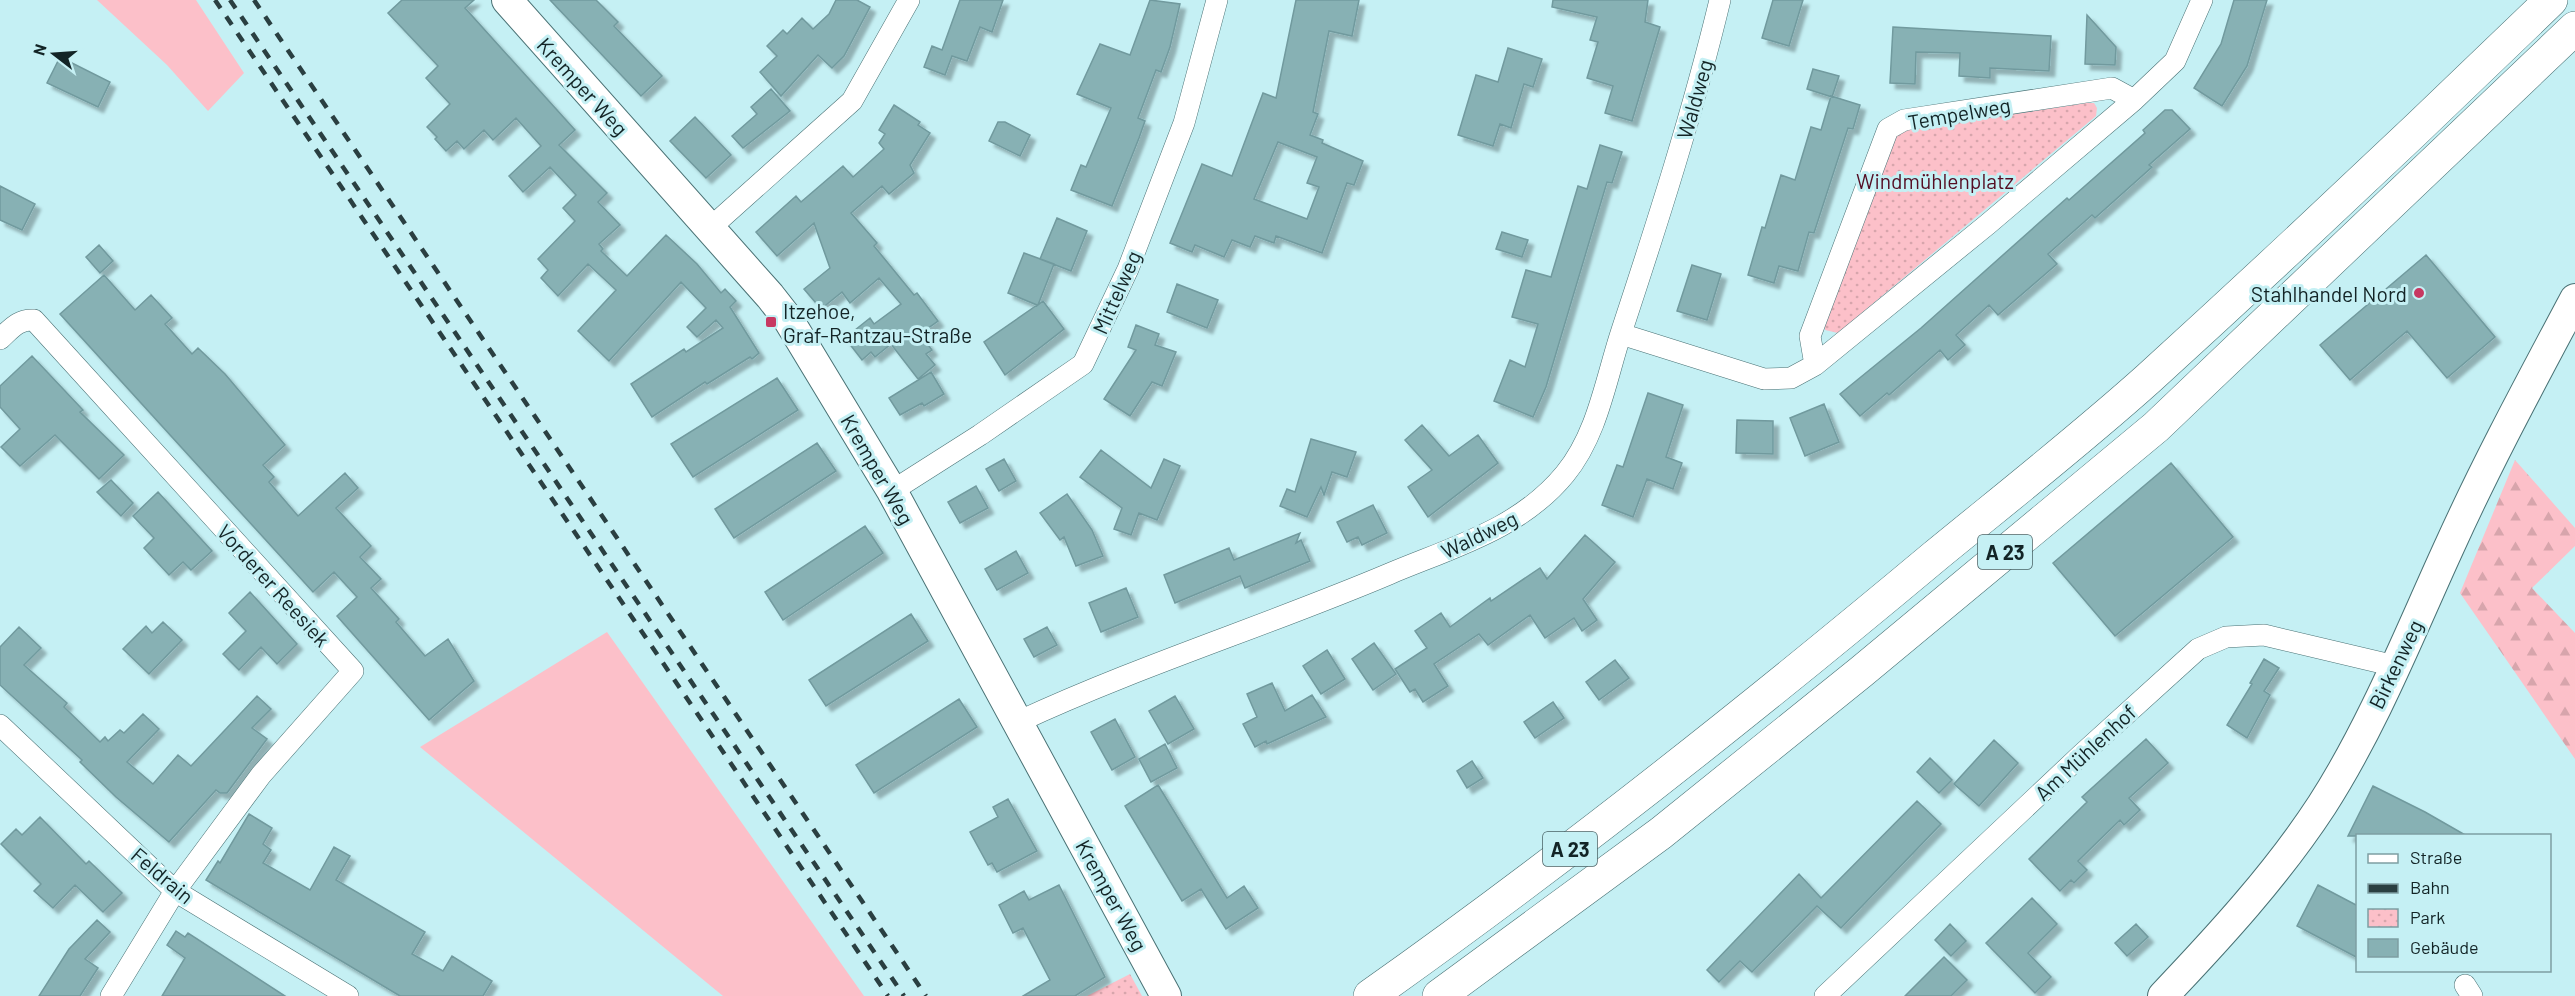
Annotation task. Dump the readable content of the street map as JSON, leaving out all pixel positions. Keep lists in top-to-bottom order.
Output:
{
  "streets": {
    "highway": ["A 23"],
    "street": [
      "Kremper Weg",
      "Waldweg",
      "Tempelweg",
      "Mittelweg",
      "Vorderer Reesiek",
      "Birkenweg",
      "Am Mühlenhof",
      "Feldrain"
    ]
  },
  "crossings": [
    ["Kremper Weg", "Waldweg"],
    ["Kremper Weg", "Mittelweg"],
    ["Vorderer Reesiek", "Feldrain"],
    ["Birkenweg", "Am Mühlenhof"]
  ],
  "parks": ["Windmühlenplatz"],
  "places": {
    "other": ["Stahlhandel Nord"],
    "transit": ["Itzehoe, Graf-Rantzau-Straße"]
  },
  "legend": [
    "Straße",
    "Bahn",
    "Park",
    "Gebäude"
  ],
  "north": "left"
}
